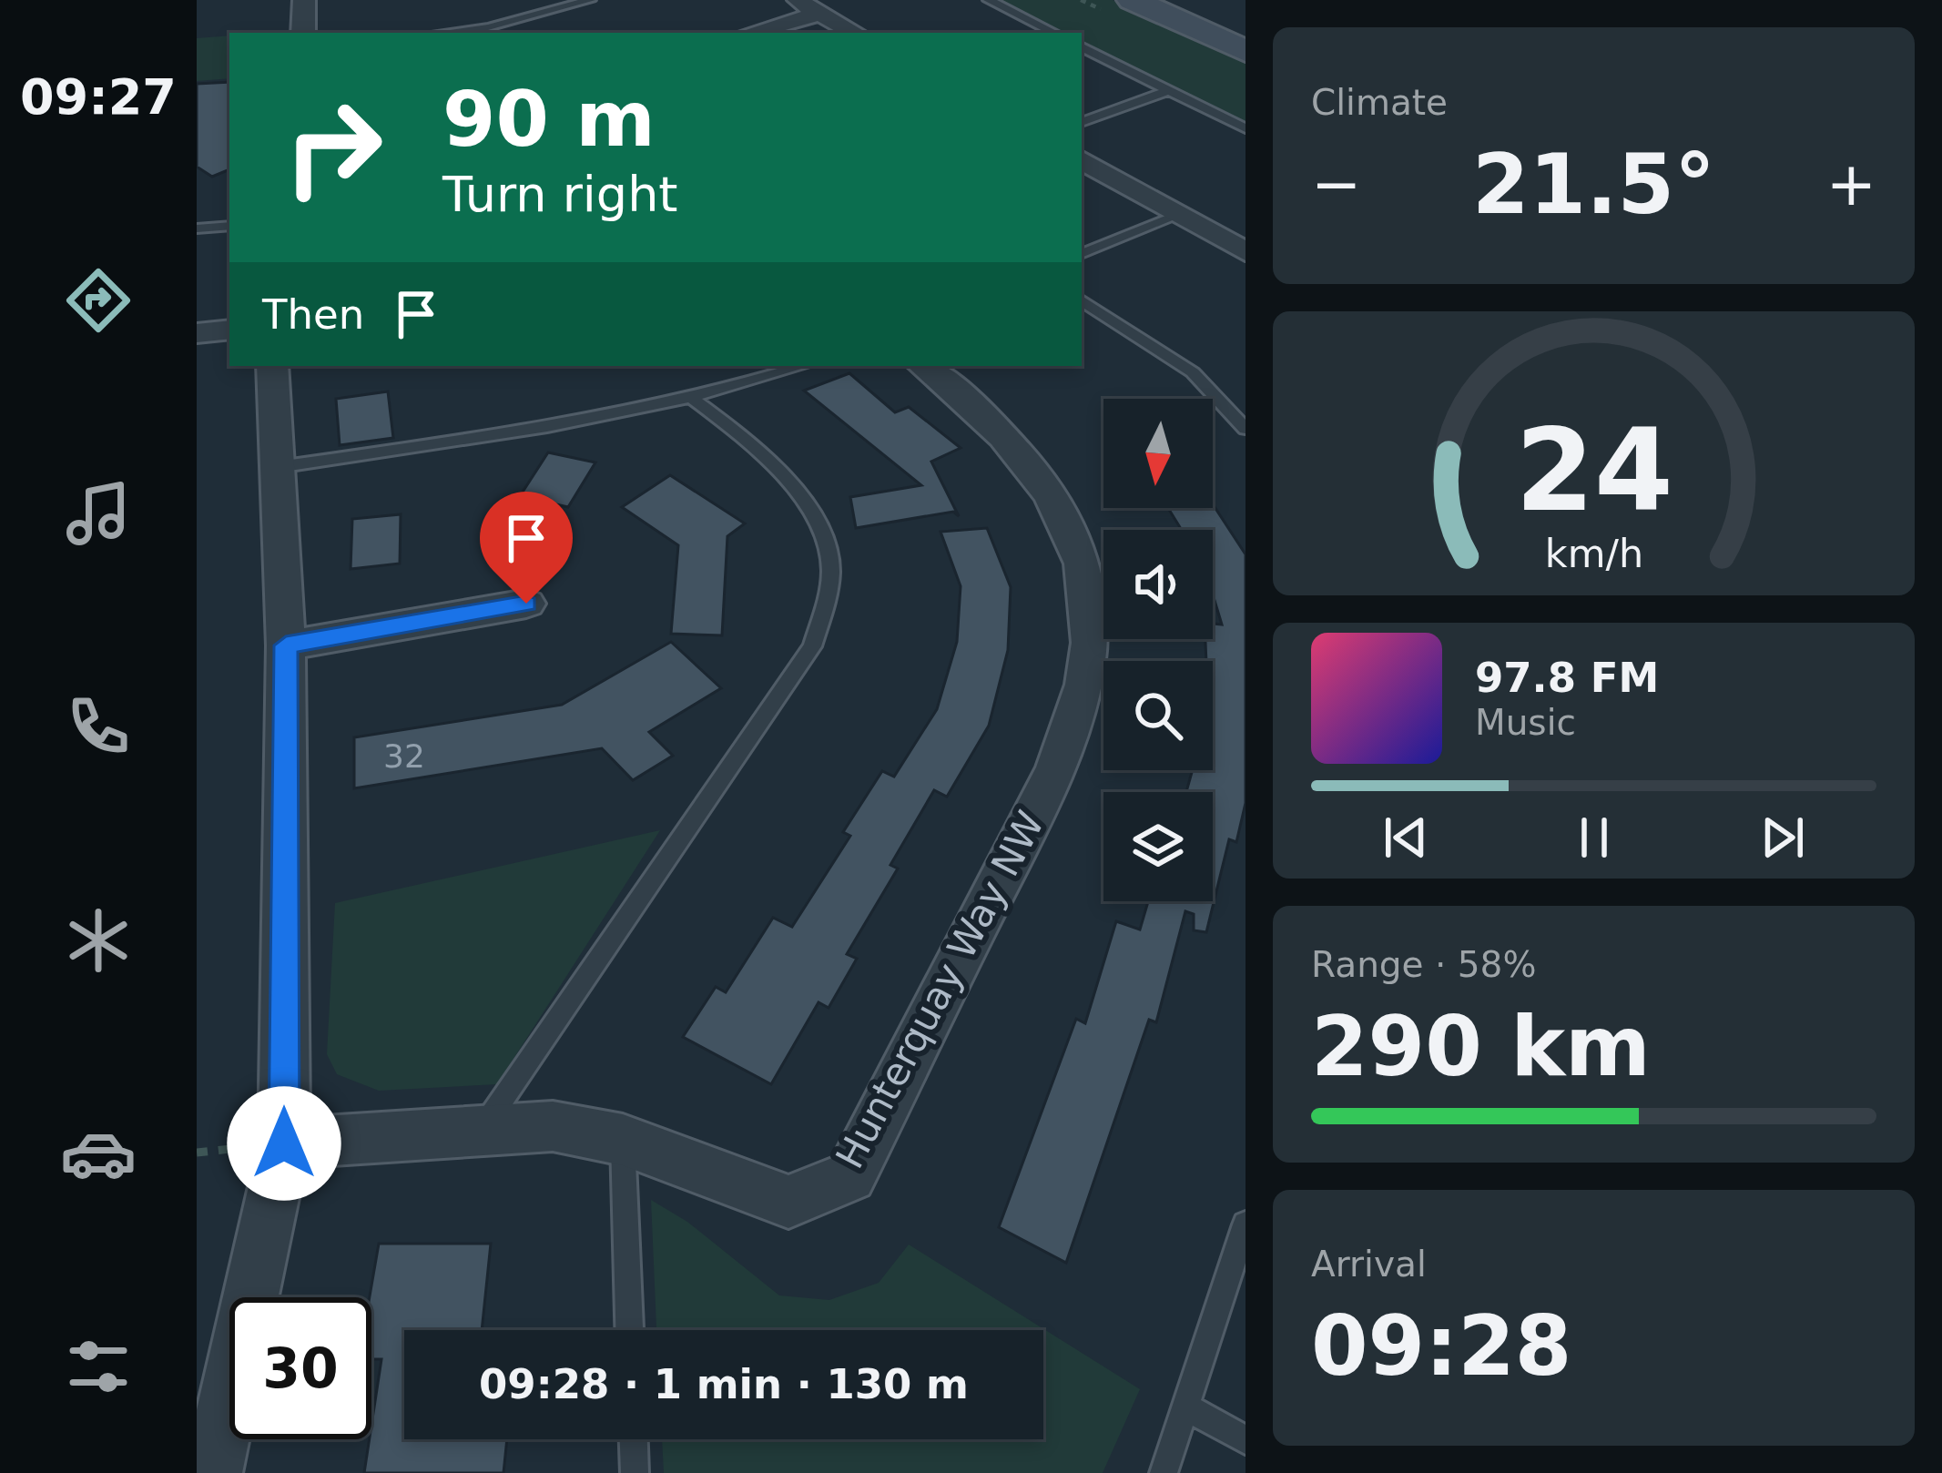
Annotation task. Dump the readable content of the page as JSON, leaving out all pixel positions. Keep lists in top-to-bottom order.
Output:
{
  "streets": {
    "street": ["Hunterquay Way NW"]
  },
  "house_numbers": ["32"],
  "north": "bottom",
  "page": {
    "tabs": "09:27",
    "tile": [
      "Climate",
      ["Range · 58%", "290 km"],
      ["Arrival", "09:28"]
    ],
    "turn": ["90 m", "Turn right"],
    "heat": ["−", "21.5°", "+"],
    "then": "Then",
    "song": ["97.8 FM", "Music"],
    "limit": "30",
    "trip": "09:28 · 1 min · 130 m",
    "gauge": ["24", "km/h"]
  }
}
